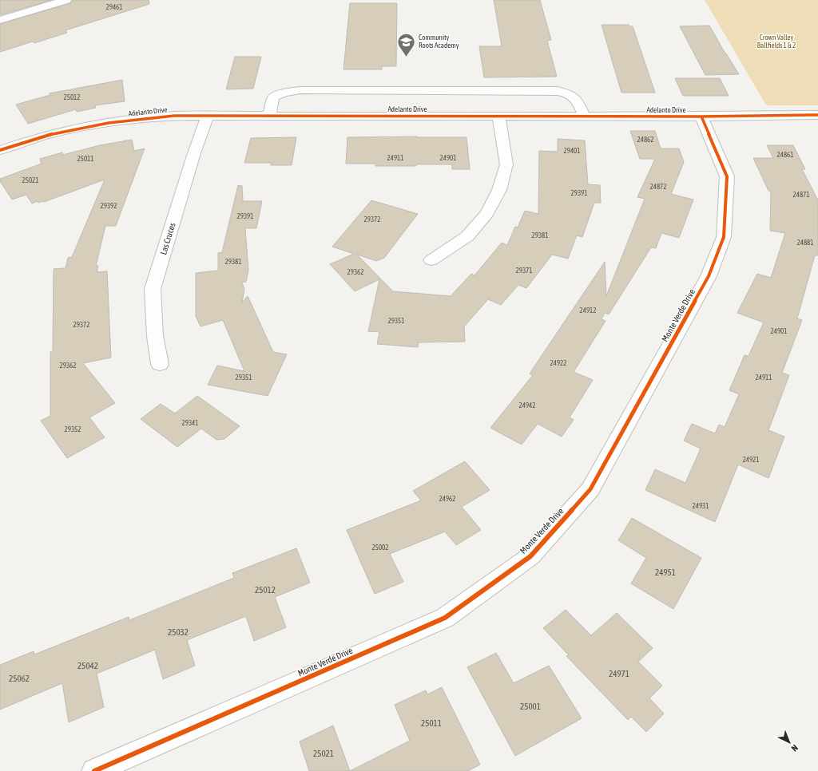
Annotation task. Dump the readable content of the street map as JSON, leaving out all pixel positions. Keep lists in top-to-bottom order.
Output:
{
  "streets": {
    "street": ["Adelanto Drive", "Las Cruces", "Monte Verde Drive"]
  },
  "crossings": [
    ["Adelanto Drive", "Las Cruces"],
    ["Adelanto Drive", "Monte Verde Drive"]
  ],
  "parks": ["Crown Valley Ballfields 1 & 2"],
  "places": {
    "school or university": ["Community Roots Academy"]
  },
  "house_numbers": [
    "29461",
    "25012",
    "24862",
    "29401",
    "24861",
    "24911",
    "24901",
    "25011",
    "25021",
    "24872",
    "29391",
    "24871",
    "29392",
    "29391",
    "29372",
    "29381",
    "24881",
    "29381",
    "29371",
    "29362",
    "24912",
    "29351",
    "29372",
    "24901",
    "24922",
    "29362",
    "29351",
    "24911",
    "24942",
    "29341",
    "29352",
    "24921",
    "24962",
    "24931",
    "25002",
    "24951",
    "25012",
    "25032",
    "25042",
    "24971",
    "25062",
    "25001",
    "25011",
    "25021"
  ],
  "north": "bottom right"
}
